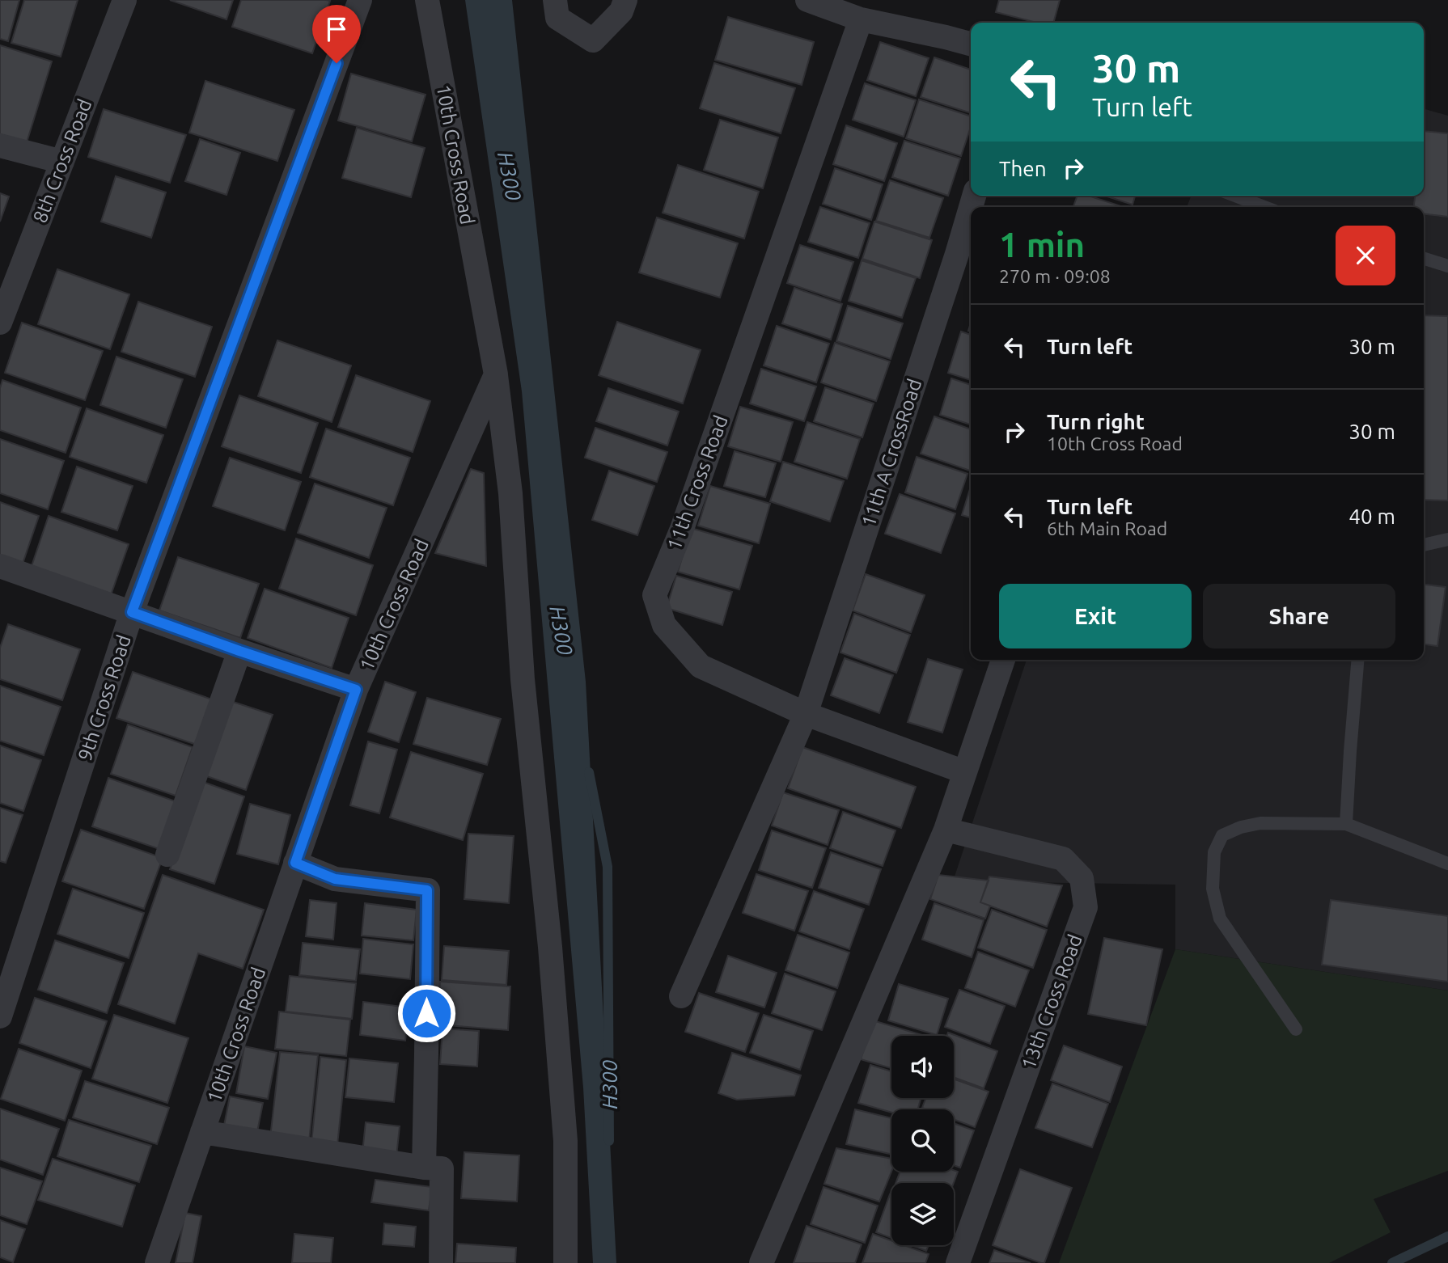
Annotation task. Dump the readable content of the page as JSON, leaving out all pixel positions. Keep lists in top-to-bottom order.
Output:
{
  "streets": {
    "street": [
      "10th Cross Road",
      "8th Cross Road",
      "11th A CrossRoad",
      "11th Cross Road",
      "9th Cross Road",
      "13th Cross Road"
    ]
  },
  "crossings": [
    ["11th A CrossRoad", "11th Cross Road"]
  ],
  "water": ["H300"],
  "page": {
    "turn": ["30 m", "Turn left"],
    "then": "Then",
    "heading": ["1 min", "270 m · 09:08"],
    "list": [
      {
        "name": "Turn left",
        "value": "30 m"
      },
      {
        "name": "Turn right",
        "note": "10th Cross Road",
        "value": "30 m"
      },
      {
        "name": "Turn left",
        "note": "6th Main Road",
        "value": "40 m"
      }
    ],
    "buttons": ["Exit", "Share"]
  }
}
